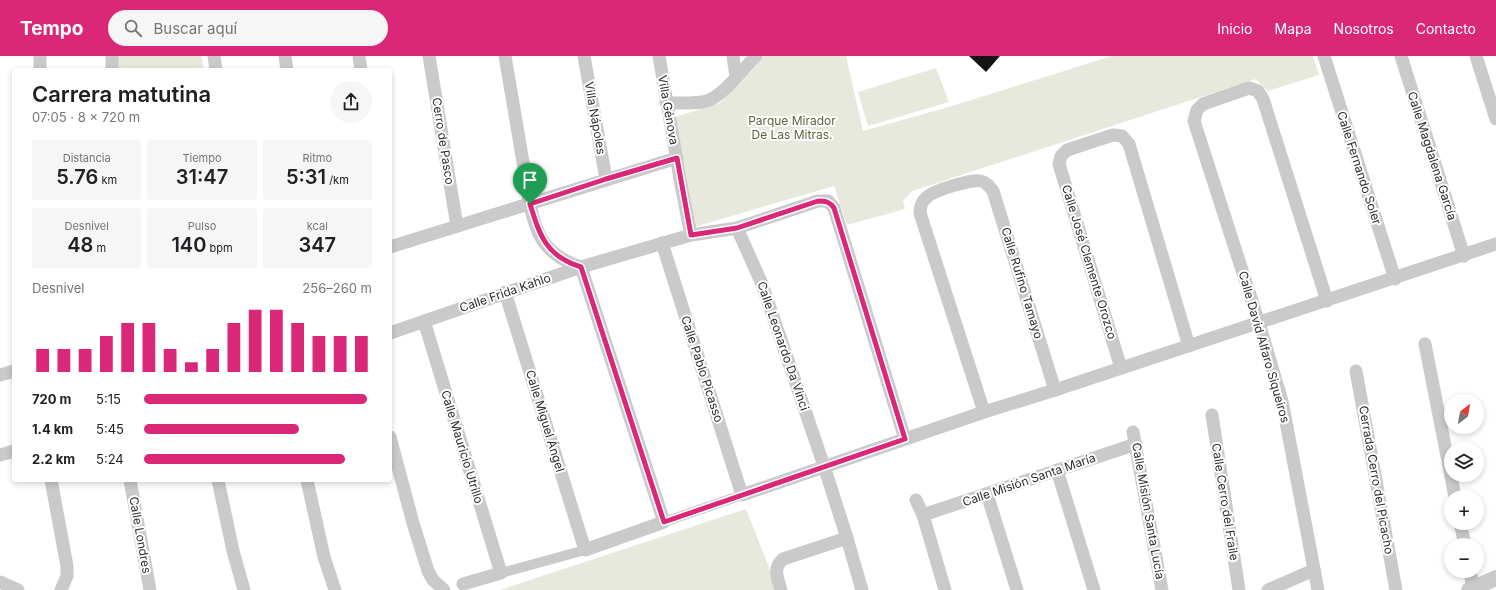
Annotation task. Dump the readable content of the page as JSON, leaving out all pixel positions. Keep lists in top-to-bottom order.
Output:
{
  "streets": {
    "street": [
      "Villa Génova",
      "Villa Nápoles",
      "Cerro de Pasco",
      "Calle Magdalena García",
      "Calle Fernando Soler",
      "Calle José Clemente Orozco",
      "Calle Rufino Tamayo",
      "Calle Frida Kahlo",
      "Calle Leonardo Da Vinci",
      "Calle David Alfaro Siqueiros",
      "Calle Pablo Picasso",
      "Calle Miguel Ángel",
      "Calle Mauricio Utrillo",
      "Calle Misión Santa María",
      "Cerrada Cerro del Picacho",
      "Calle Cerro del Fraile",
      "Calle Misión Santa Lucía",
      "Calle Londres"
    ]
  },
  "crossings": [
    ["Villa Génova", "Calle Frida Kahlo"],
    ["Calle Frida Kahlo", "Calle Leonardo Da Vinci"],
    ["Calle Frida Kahlo", "Calle Pablo Picasso"],
    ["Calle Frida Kahlo", "Calle Miguel Ángel"],
    ["Calle Frida Kahlo", "Calle Mauricio Utrillo"],
    ["Calle Misión Santa María", "Calle Misión Santa Lucía"]
  ],
  "parks": ["Parque Mirador De Las Mitras."],
  "north": "top right",
  "page": {
    "header": "Tempo",
    "search": "Buscar aquí",
    "nav": [
      "Inicio",
      "Mapa",
      "Nosotros",
      "Contacto"
    ],
    "heading": ["Carrera matutina", "07:05 · 8 × 720 m"],
    "stats": [
      ["Distancia", "5.76 km"],
      ["Tiempo", "31:47"],
      ["Ritmo", "5:31 /km"],
      ["Desnivel", "48 m"],
      ["Pulso", "140 bpm"],
      ["kcal", "347"]
    ],
    "chart": ["Desnivel", "256–260 m"],
    "list": [
      {
        "name": "720 m",
        "note": "5:15"
      },
      {
        "name": "1.4 km",
        "note": "5:45"
      },
      {
        "name": "2.2 km",
        "note": "5:24"
      }
    ],
    "map_buttons": ["+", "−"]
  }
}
